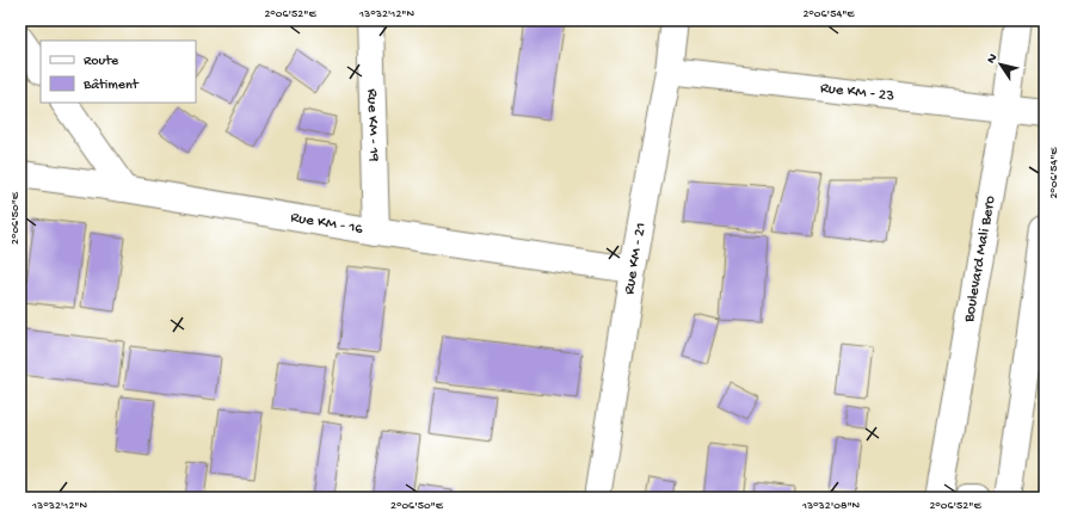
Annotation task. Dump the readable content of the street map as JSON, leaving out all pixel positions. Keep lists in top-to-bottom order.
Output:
{
  "streets": {
    "street": [
      "Rue KM - 23",
      "Rue KM - 19",
      "Rue KM - 16",
      "Rue KM - 21",
      "Boulevard Mali Bero"
    ]
  },
  "crossings": [
    ["Rue KM - 23", "Rue KM - 21"],
    ["Rue KM - 23", "Boulevard Mali Bero"],
    ["Rue KM - 19", "Rue KM - 16"],
    ["Rue KM - 16", "Rue KM - 21"]
  ],
  "legend": ["Route", "Bâtiment"],
  "north": "top left",
  "coordinates": [
    "2°06'52\"E",
    "13°32'12\"N",
    "2°06'54\"E",
    "2°06'50\"E",
    "13°32'08\"N"
  ]
}
